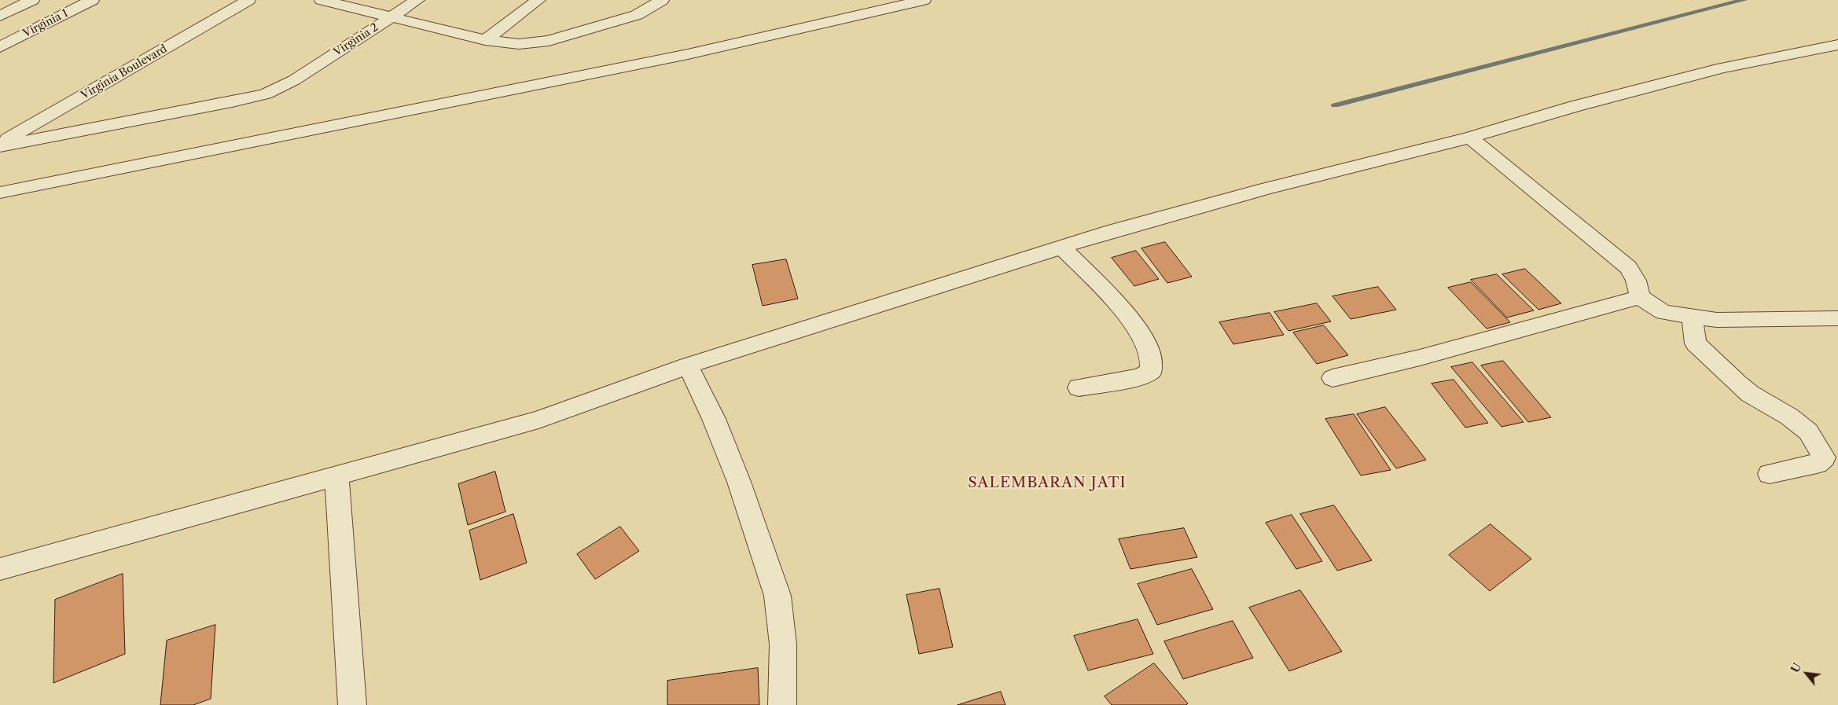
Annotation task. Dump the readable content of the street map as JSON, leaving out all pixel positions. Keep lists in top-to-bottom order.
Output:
{
  "streets": {
    "street": ["Virginia 1", "Virginia 2", "Virginia Boulevard"]
  },
  "crossings": [
    ["Virginia 2", "Virginia Boulevard"]
  ],
  "districts": ["SALEMBARAN JATI"],
  "north": "top left"
}
